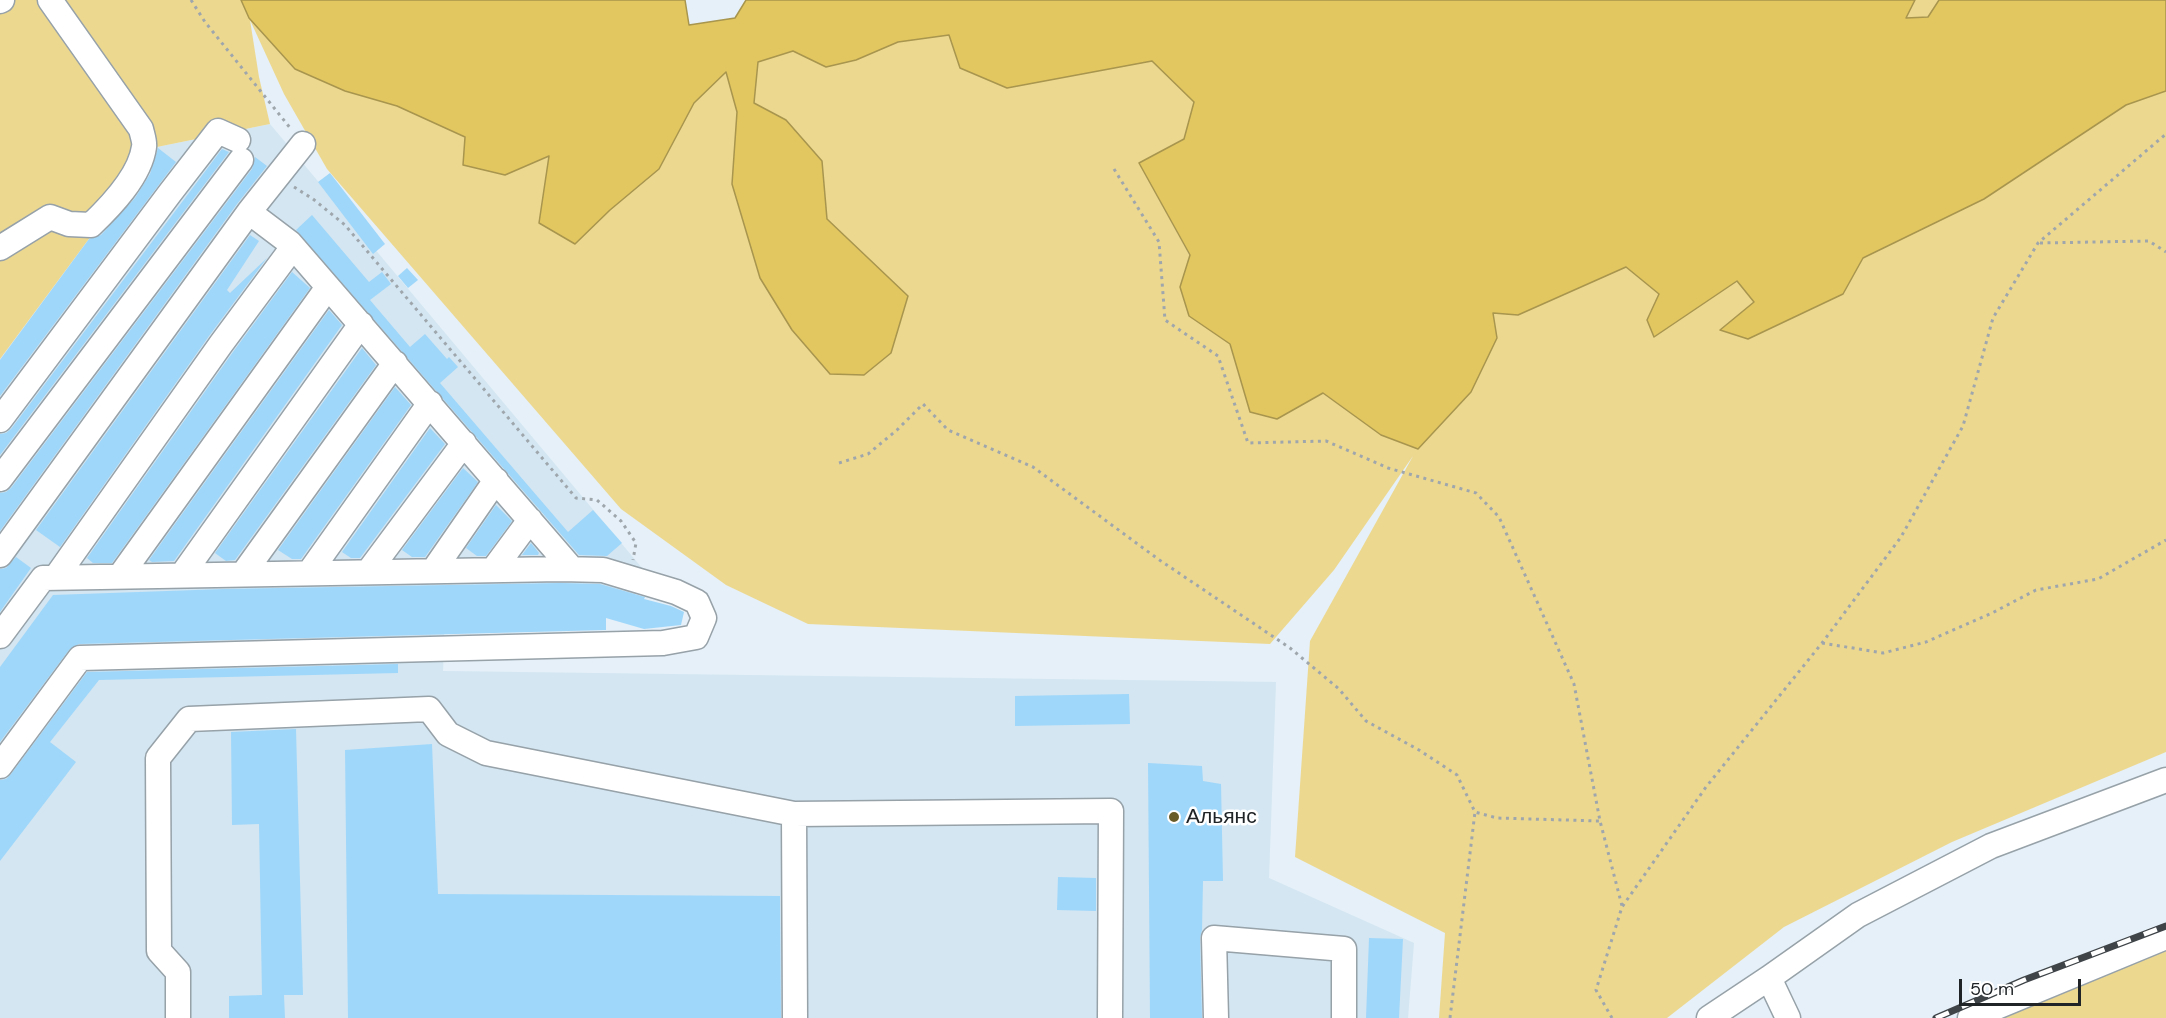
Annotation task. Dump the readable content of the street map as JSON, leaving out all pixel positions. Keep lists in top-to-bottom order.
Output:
{
  "places": ["Альянс"],
  "scale_bar": "50 m"
}
